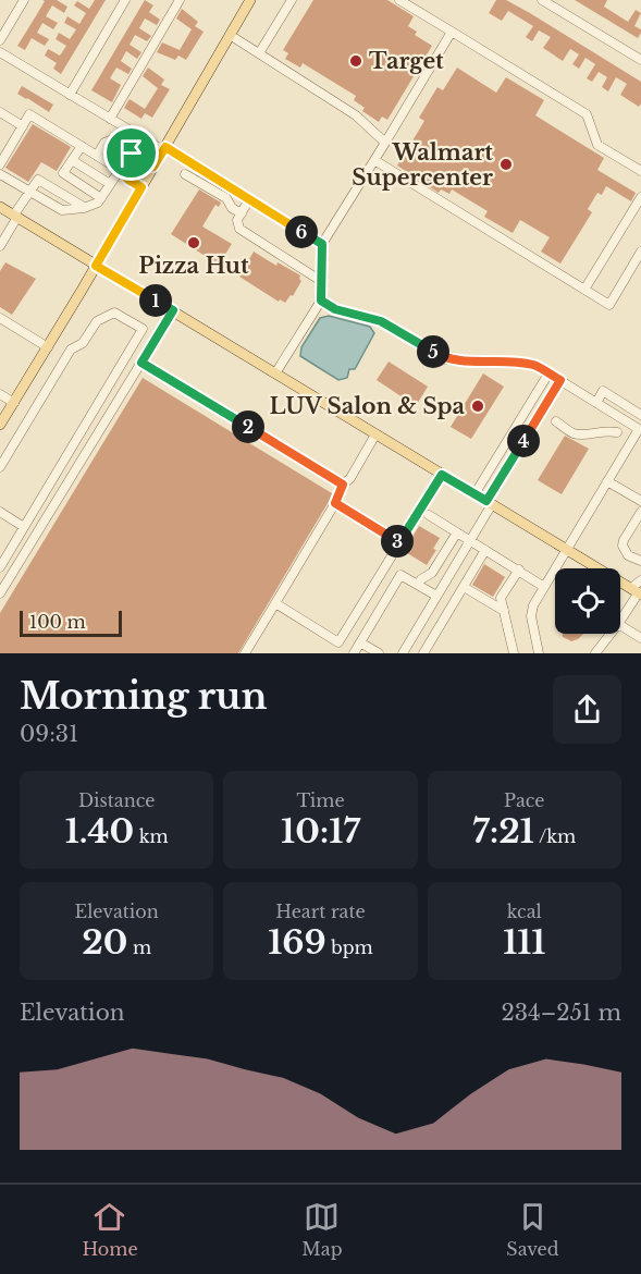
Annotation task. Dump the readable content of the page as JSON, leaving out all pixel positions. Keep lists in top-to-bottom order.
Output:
{
  "places": [
    "Target",
    "Walmart Supercenter",
    "Pizza Hut",
    "LUV Salon & Spa"
  ],
  "scale_bar": "100 m",
  "page": {
    "pins": [
      "6",
      "1",
      "5",
      "2",
      "4",
      "3"
    ],
    "scale": "100 m",
    "heading": ["Morning run", "09:31"],
    "stats": [
      ["Distance", "1.40 km"],
      ["Time", "10:17"],
      ["Pace", "7:21 /km"],
      ["Elevation", "20 m"],
      ["Heart rate", "169 bpm"],
      ["kcal", "111"]
    ],
    "chart": ["Elevation", "234–251 m"],
    "tabs": ["Home", "Map", "Saved"]
  }
}
